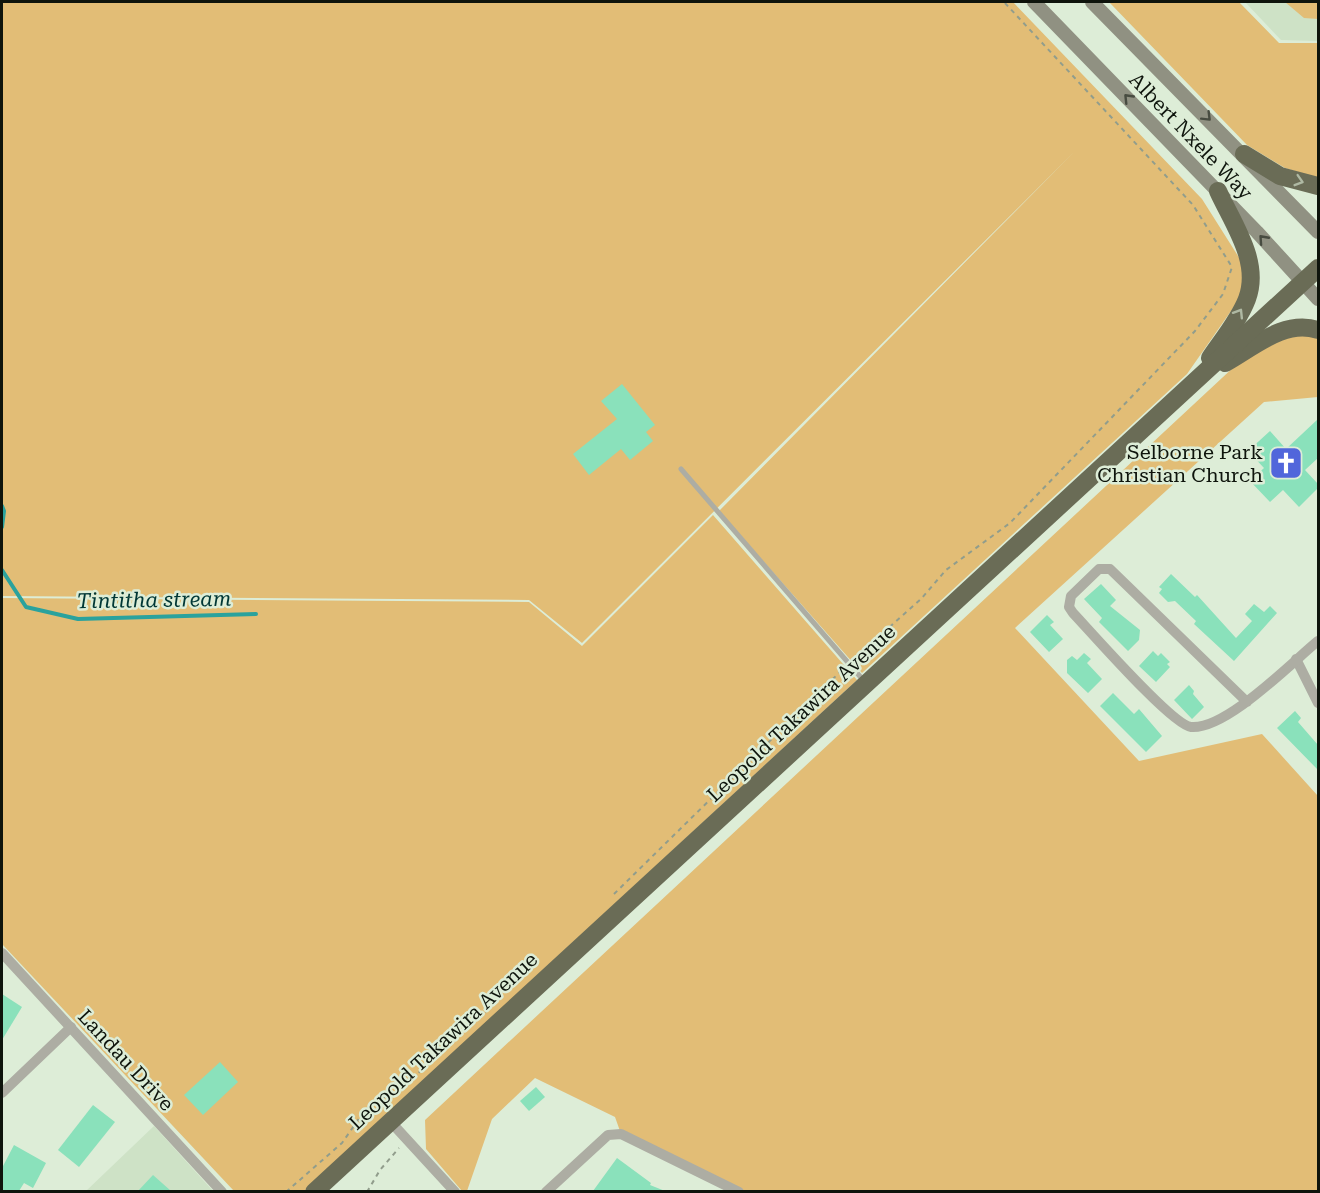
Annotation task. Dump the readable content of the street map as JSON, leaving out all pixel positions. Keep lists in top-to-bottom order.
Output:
{
  "streets": {
    "highway": ["Leopold Takawira Avenue"],
    "main road": ["Albert Nxele Way"],
    "street": ["Landau Drive"]
  },
  "crossings": [
    ["Albert Nxele Way", "Leopold Takawira Avenue"]
  ],
  "water": ["Tintitha stream"],
  "places": {
    "church": ["Selborne Park Christian Church"]
  }
}
